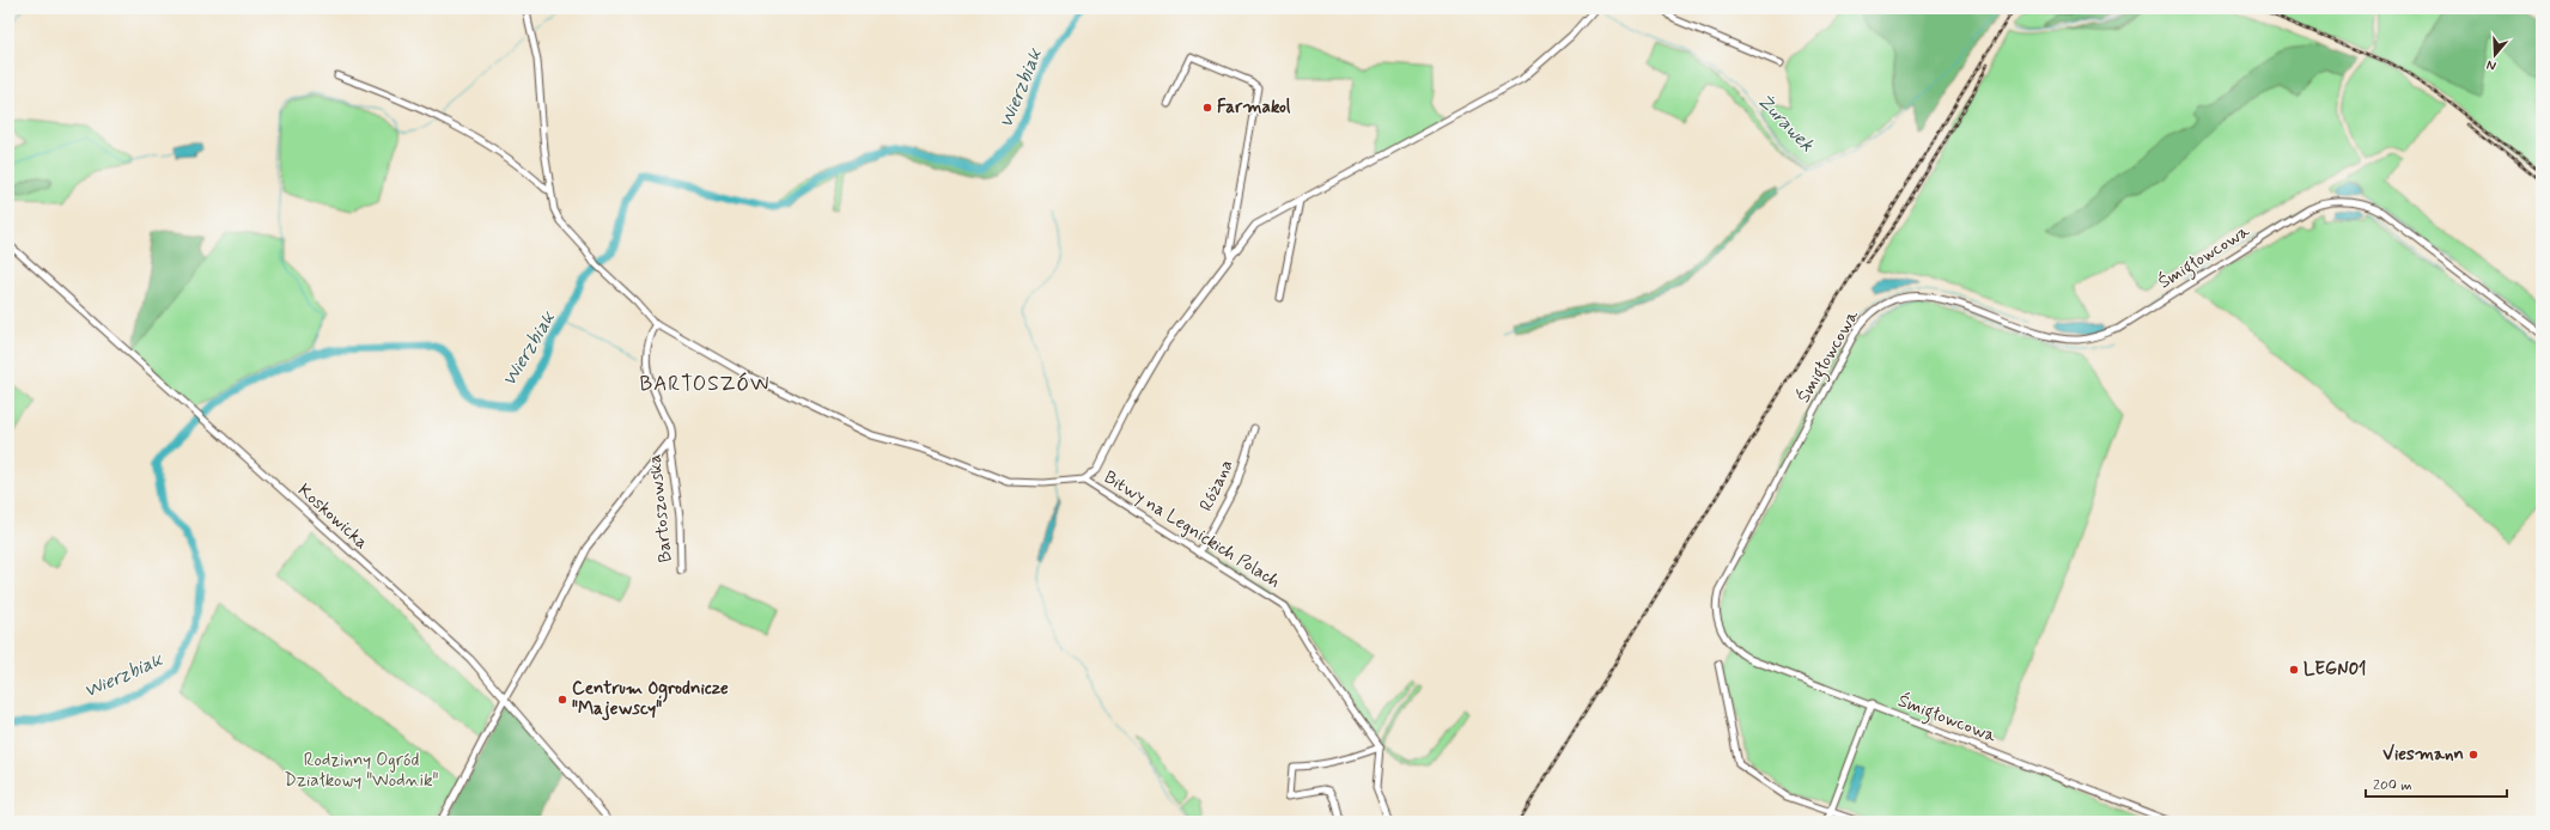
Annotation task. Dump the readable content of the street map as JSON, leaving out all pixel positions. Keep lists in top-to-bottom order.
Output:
{
  "streets": {
    "street": [
      "Śmigłowcowa",
      "Różana",
      "Bartoszowska",
      "Koskowicka",
      "Bitwy na Legnickich Polach"
    ]
  },
  "crossings": [
    ["Różana", "Bitwy na Legnickich Polach"]
  ],
  "districts": ["BARTOSZÓW"],
  "water": ["Wierzbiak", "Żurawek"],
  "parks": ["Rodzinny Ogród Działkowy \"Wodnik\""],
  "places": [
    "Farmakol",
    "LEGN01",
    "Centrum Ogrodnicze \"Majewscy\"",
    "Viesmann"
  ],
  "scale_bar": "200 m",
  "north": "bottom"
}
